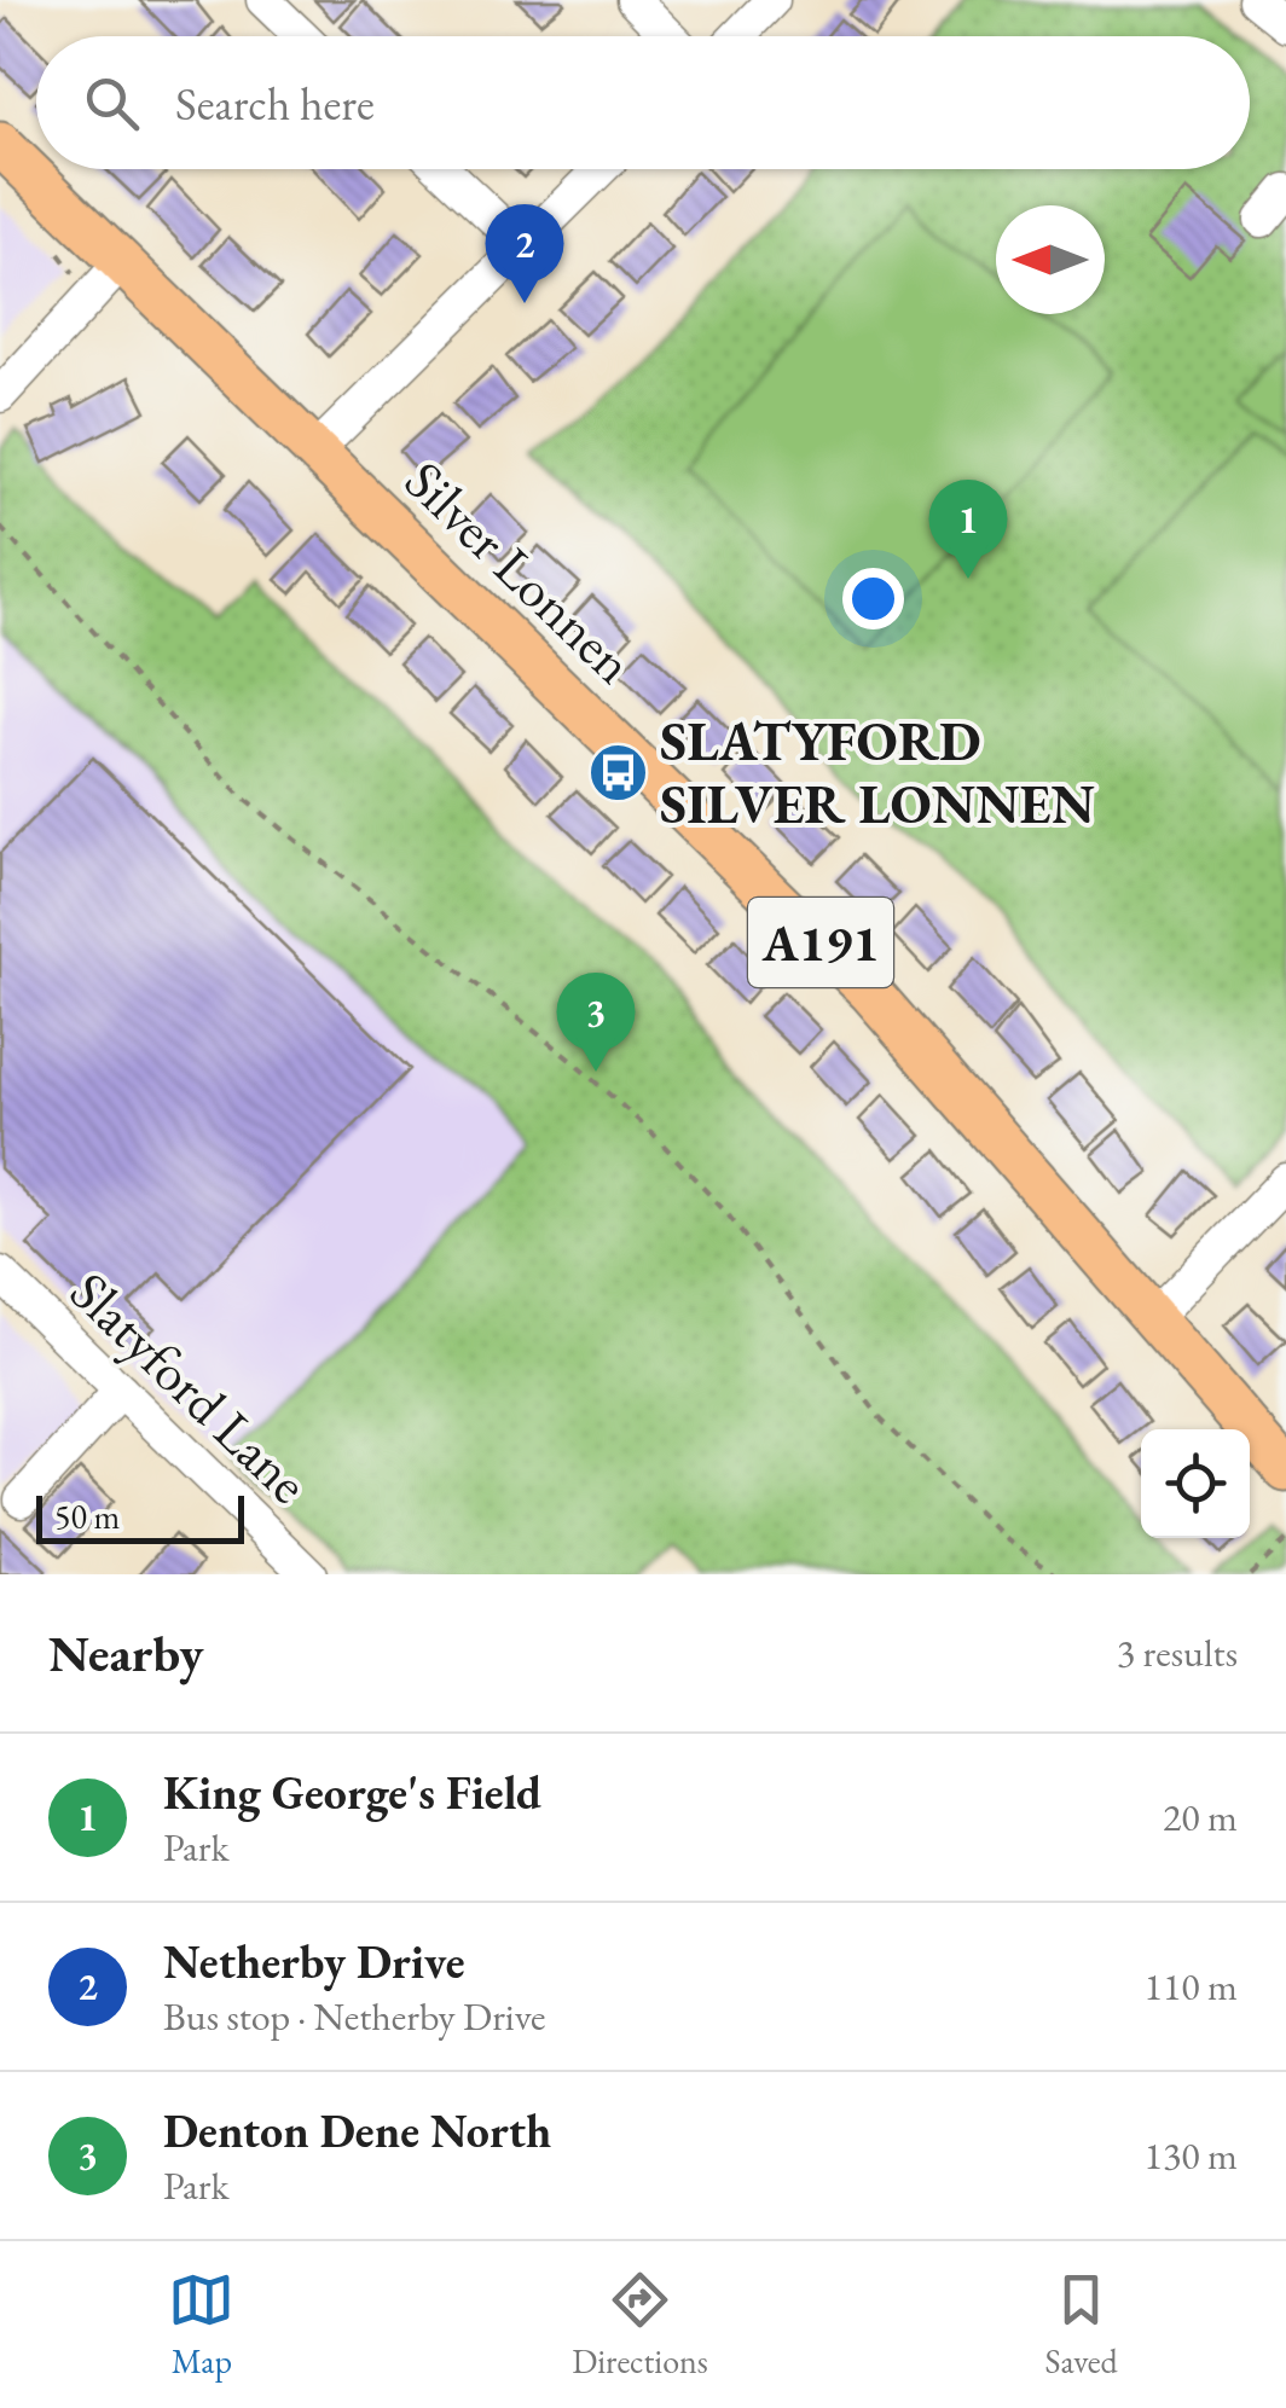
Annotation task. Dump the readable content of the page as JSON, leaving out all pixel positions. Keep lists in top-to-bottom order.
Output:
{
  "streets": {
    "main road": ["Silver Lonnen", "A191"],
    "street": ["Slatyford Lane"]
  },
  "places": {
    "bus stop": ["SLATYFORD SILVER LONNEN"]
  },
  "scale_bar": "50 m",
  "north": "left",
  "page": {
    "search": "Search here",
    "pins": ["2", "1", "3"],
    "scale": "50 m",
    "heading": ["Nearby", "3 results"],
    "list": [
      {
        "mark": "1",
        "name": "King George's Field",
        "note": "Park",
        "value": "20 m"
      },
      {
        "mark": "2",
        "name": "Netherby Drive",
        "note": "Bus stop · Netherby Drive",
        "value": "110 m"
      },
      {
        "mark": "3",
        "name": "Denton Dene North",
        "note": "Park",
        "value": "130 m"
      }
    ],
    "nav": ["Map", "Directions", "Saved"]
  }
}
